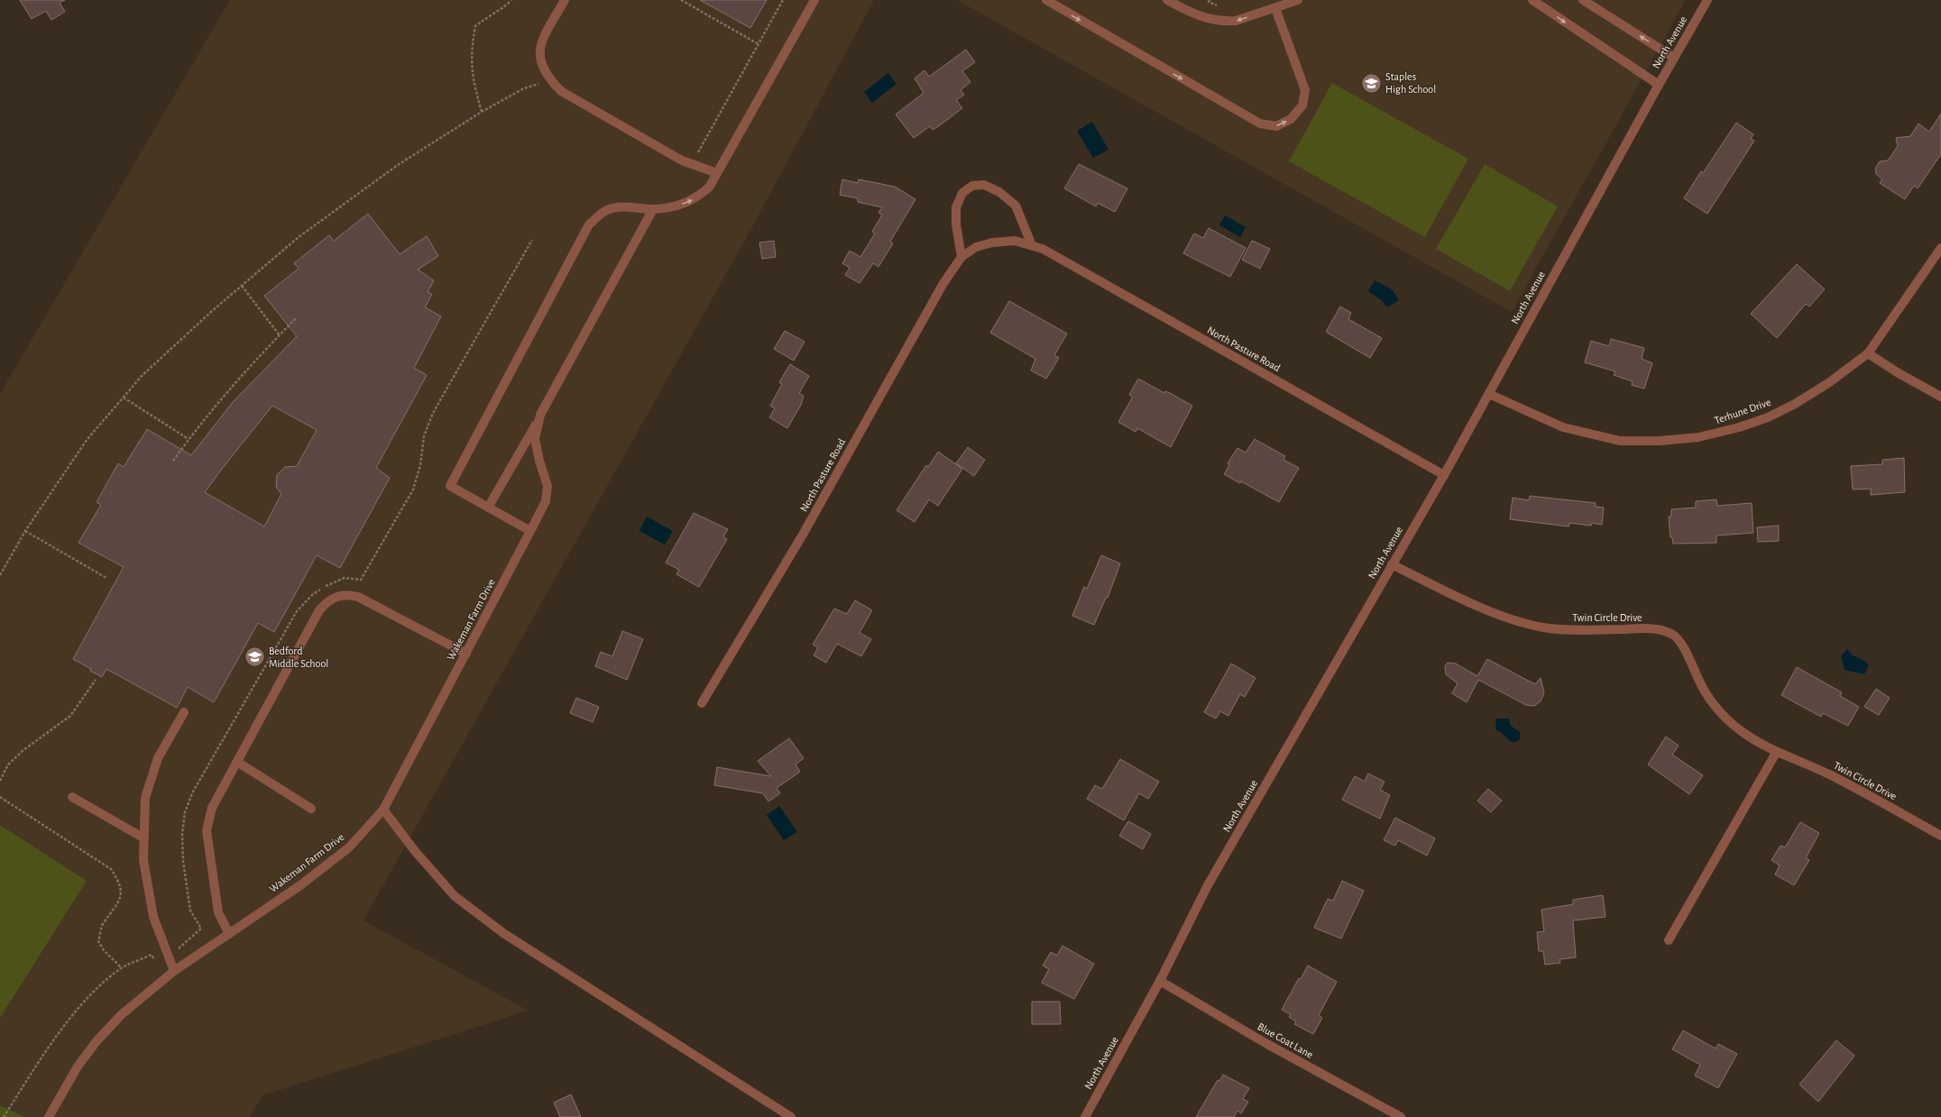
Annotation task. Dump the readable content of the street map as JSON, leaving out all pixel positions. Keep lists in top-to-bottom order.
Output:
{
  "streets": {
    "street": [
      "North Avenue",
      "North Pasture Road",
      "Terhune Drive",
      "Twin Circle Drive",
      "Wakeman Farm Drive",
      "Blue Coat Lane"
    ]
  },
  "crossings": [
    ["North Avenue", "North Pasture Road"],
    ["North Avenue", "Terhune Drive"],
    ["North Avenue", "Twin Circle Drive"],
    ["North Avenue", "Blue Coat Lane"]
  ],
  "places": {
    "school or university": ["Staples High School", "Bedford Middle School"]
  }
}
